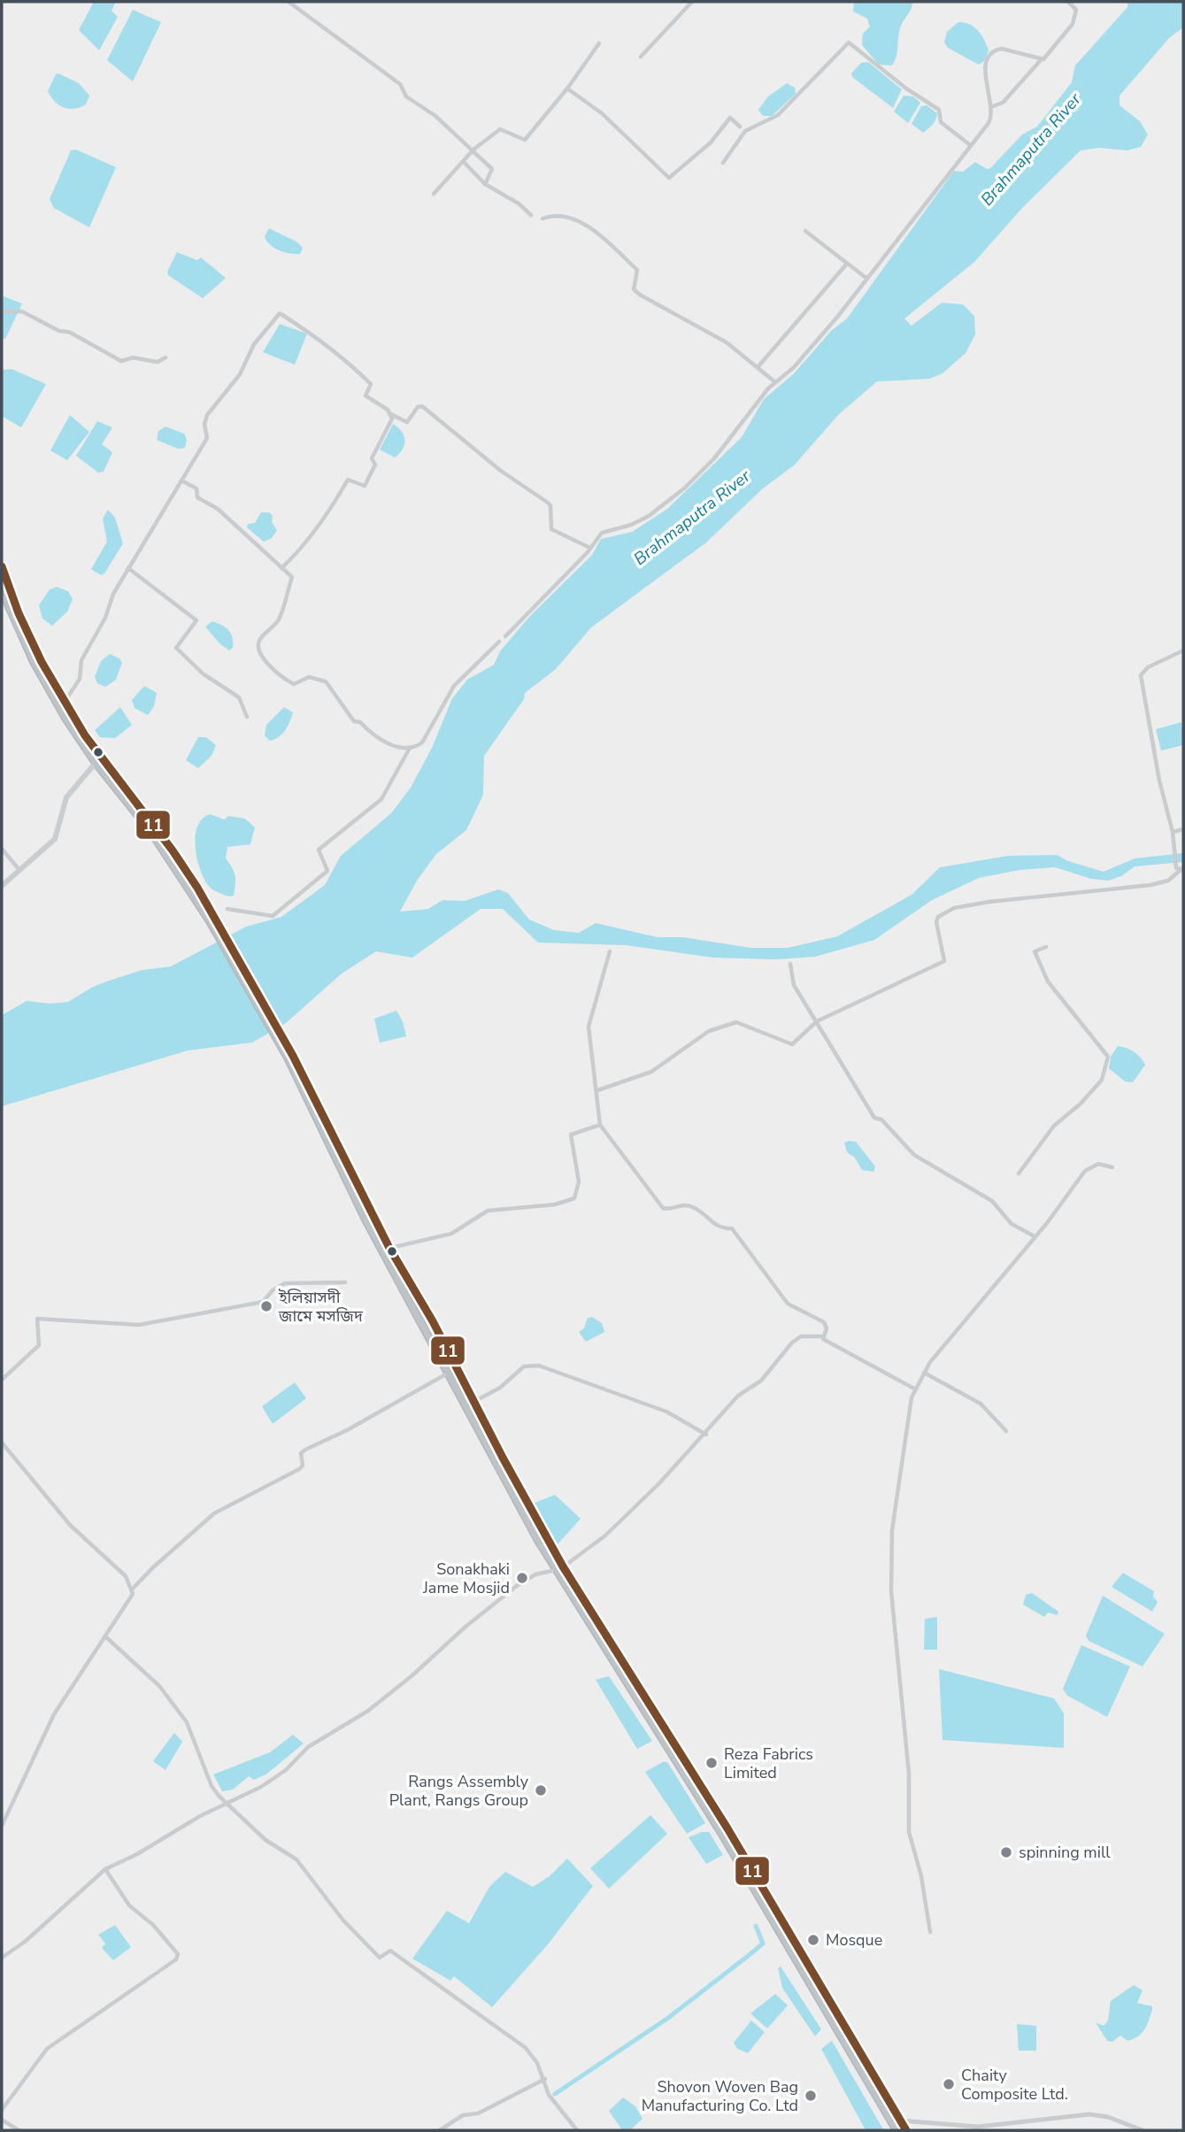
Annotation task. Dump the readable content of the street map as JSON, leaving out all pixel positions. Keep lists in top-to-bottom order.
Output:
{
  "water": ["Brahmaputra River"],
  "places": [
    "ইলিয়াসদী জামে মসজিদ",
    "Sonakhaki Jame Mosjid",
    "Reza Fabrics Limited",
    "Rangs Assembly Plant, Rangs Group",
    "spinning mill",
    "Mosque",
    "Chaity Composite Ltd.",
    "Shovon Woven Bag Manufacturing Co. Ltd"
  ],
  "lines": ["transit line 11"]
}
